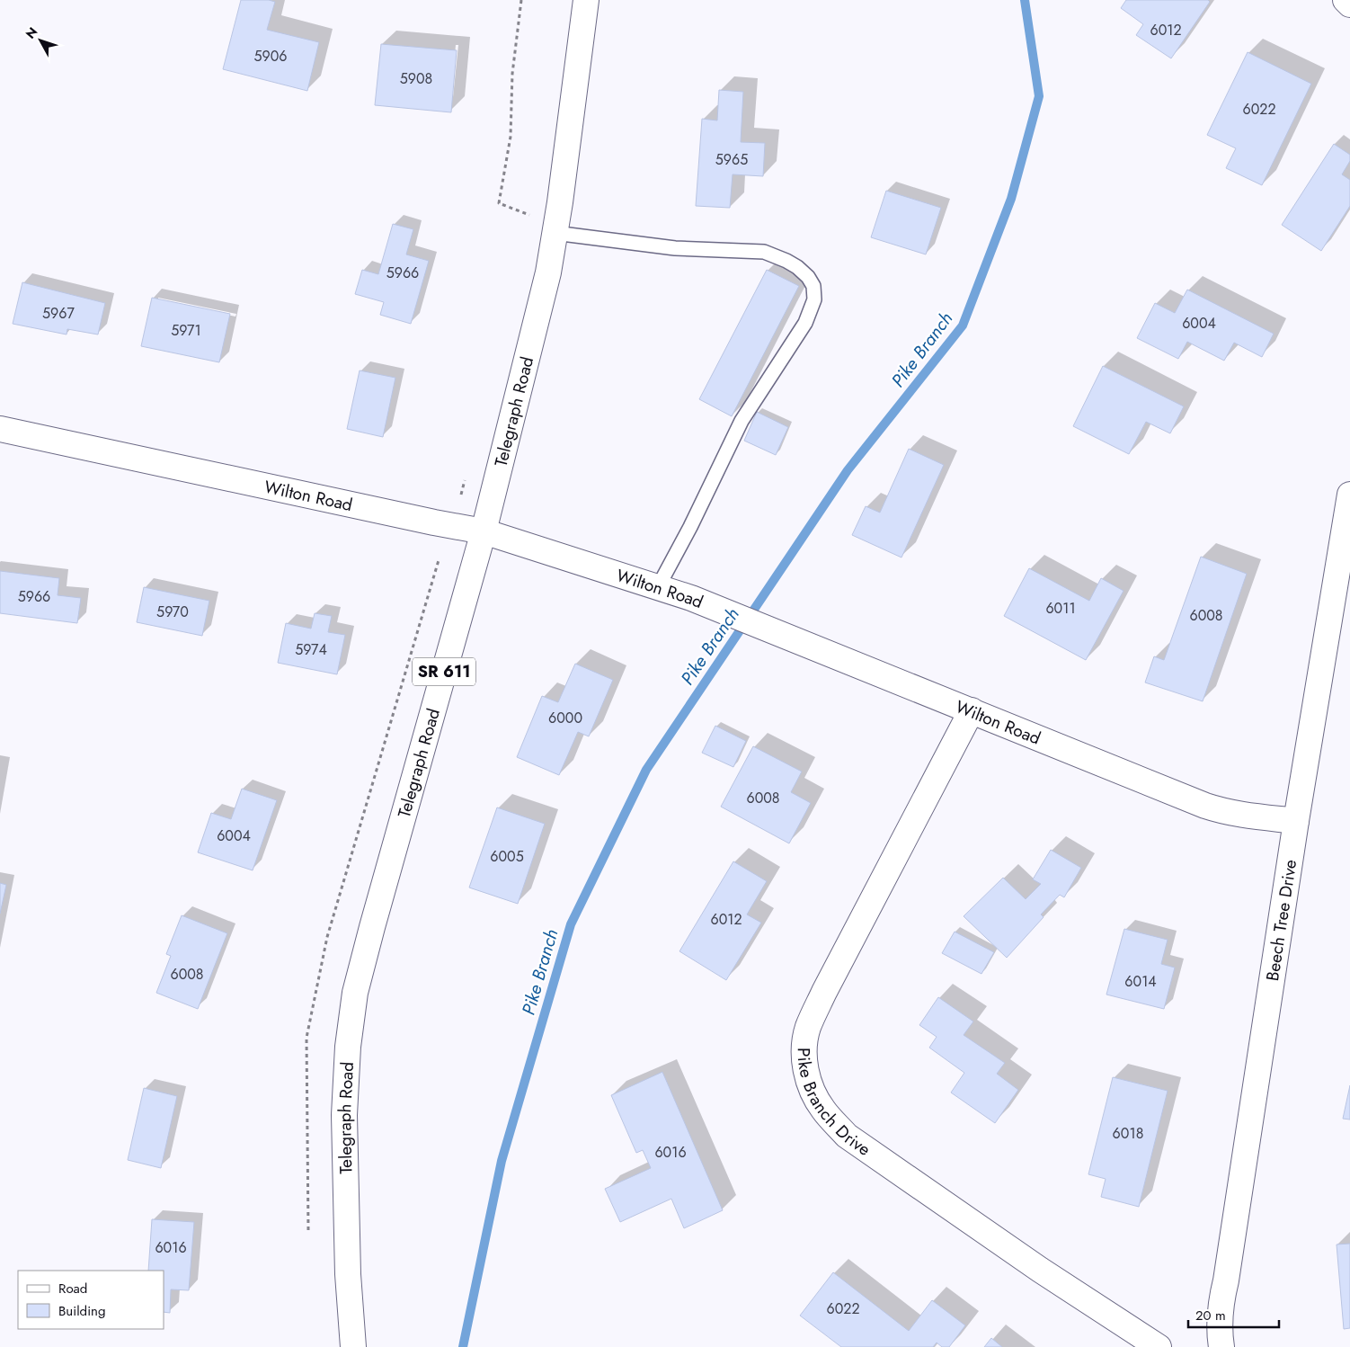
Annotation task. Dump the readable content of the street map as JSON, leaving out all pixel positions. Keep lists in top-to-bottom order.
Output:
{
  "streets": {
    "street": [
      "Telegraph Road",
      "Wilton Road",
      "SR 611",
      "Beech Tree Drive",
      "Pike Branch Drive"
    ]
  },
  "crossings": [
    ["Telegraph Road", "Wilton Road"],
    ["Wilton Road", "Beech Tree Drive"],
    ["Wilton Road", "Pike Branch Drive"]
  ],
  "water": ["Pike Branch"],
  "house_numbers": [
    "6012",
    "5906",
    "5908",
    "6022",
    "5965",
    "5966",
    "5967",
    "6004",
    "5971",
    "5966",
    "6011",
    "5970",
    "6008",
    "5974",
    "6000",
    "6008",
    "6004",
    "6005",
    "6012",
    "6008",
    "6014",
    "6018",
    "6016",
    "6016",
    "6022"
  ],
  "legend": ["Road", "Building"],
  "scale_bar": "20 m",
  "north": "top left"
}
